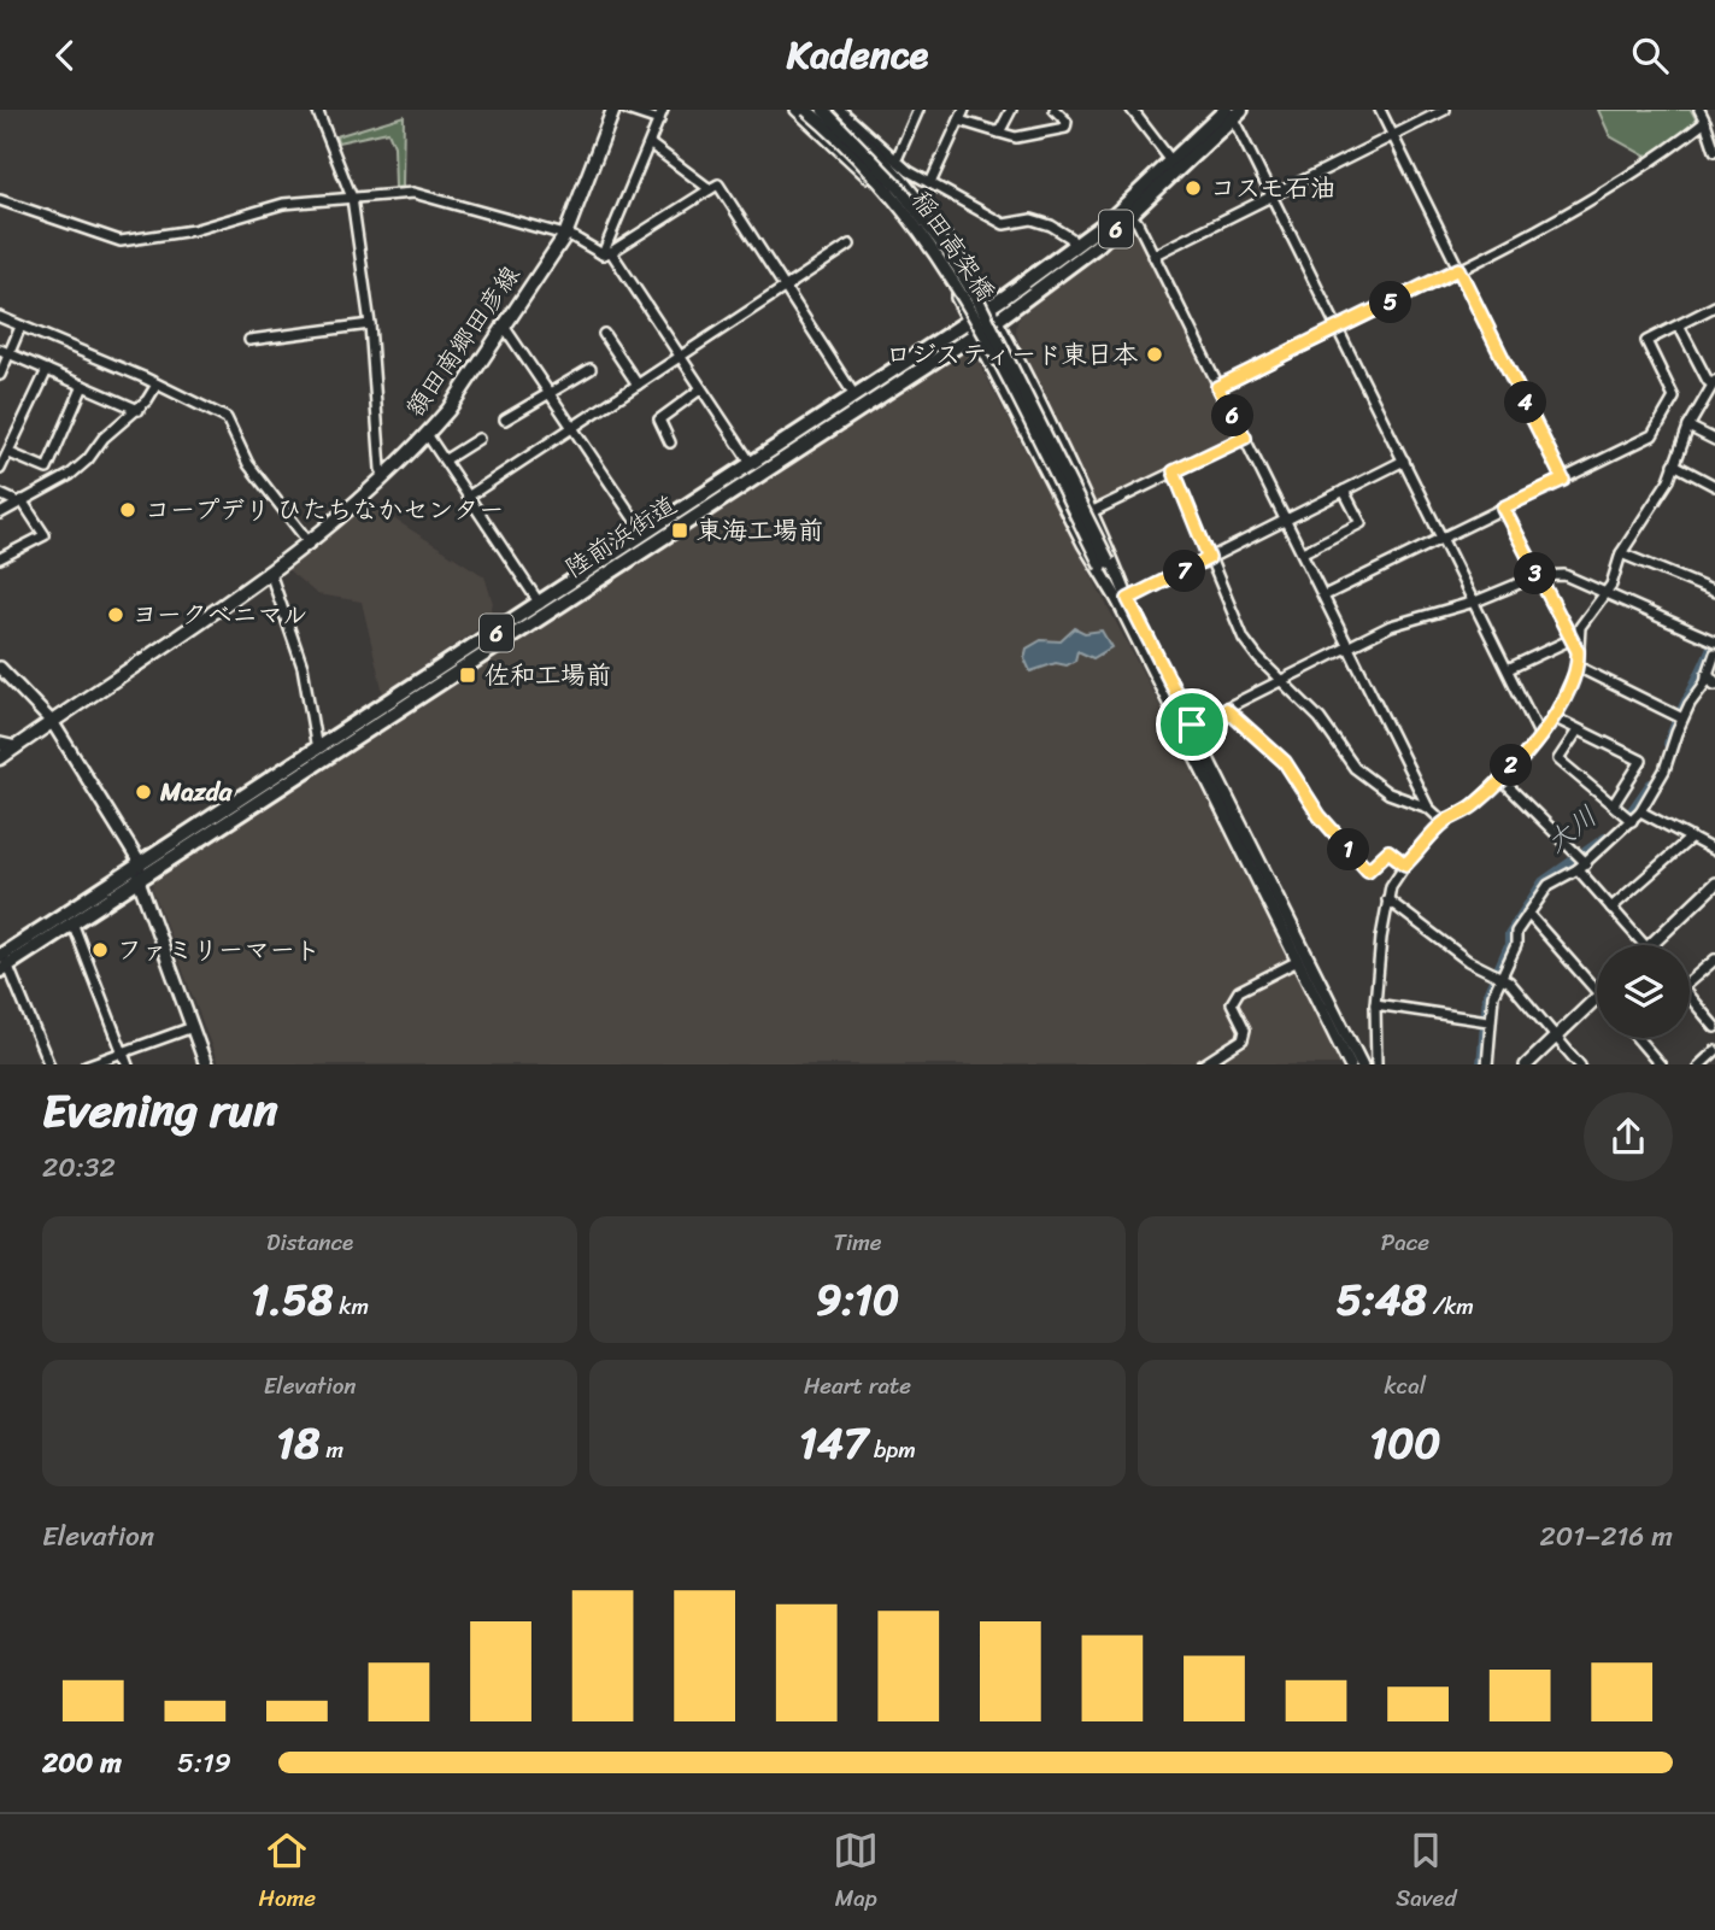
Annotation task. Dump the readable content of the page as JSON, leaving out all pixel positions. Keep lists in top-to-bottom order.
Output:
{
  "streets": {
    "highway": ["6", "陸前浜街道"],
    "main road": ["額田南郷田彦線"],
    "street": ["稲田高架橋"]
  },
  "water": ["大川"],
  "places": {
    "other": [
      "コスモ石油",
      "ロジスティード東日本",
      "コープデリ ひたちなかセンター",
      "ヨークベニマル",
      "Mazda",
      "ファミリーマート"
    ],
    "transit": ["東海工場前", "佐和工場前"]
  },
  "page": {
    "header": "Kadence",
    "pins": [
      "5",
      "4",
      "6",
      "7",
      "3",
      "2",
      "1"
    ],
    "heading": ["Evening run", "20:32"],
    "stats": [
      ["Distance", "1.58 km"],
      ["Time", "9:10"],
      ["Pace", "5:48 /km"],
      ["Elevation", "18 m"],
      ["Heart rate", "147 bpm"],
      ["kcal", "100"]
    ],
    "chart": ["Elevation", "201–216 m"],
    "list": [
      {
        "name": "200 m",
        "note": "5:19"
      }
    ],
    "tabs": ["Home", "Map", "Saved"]
  }
}
